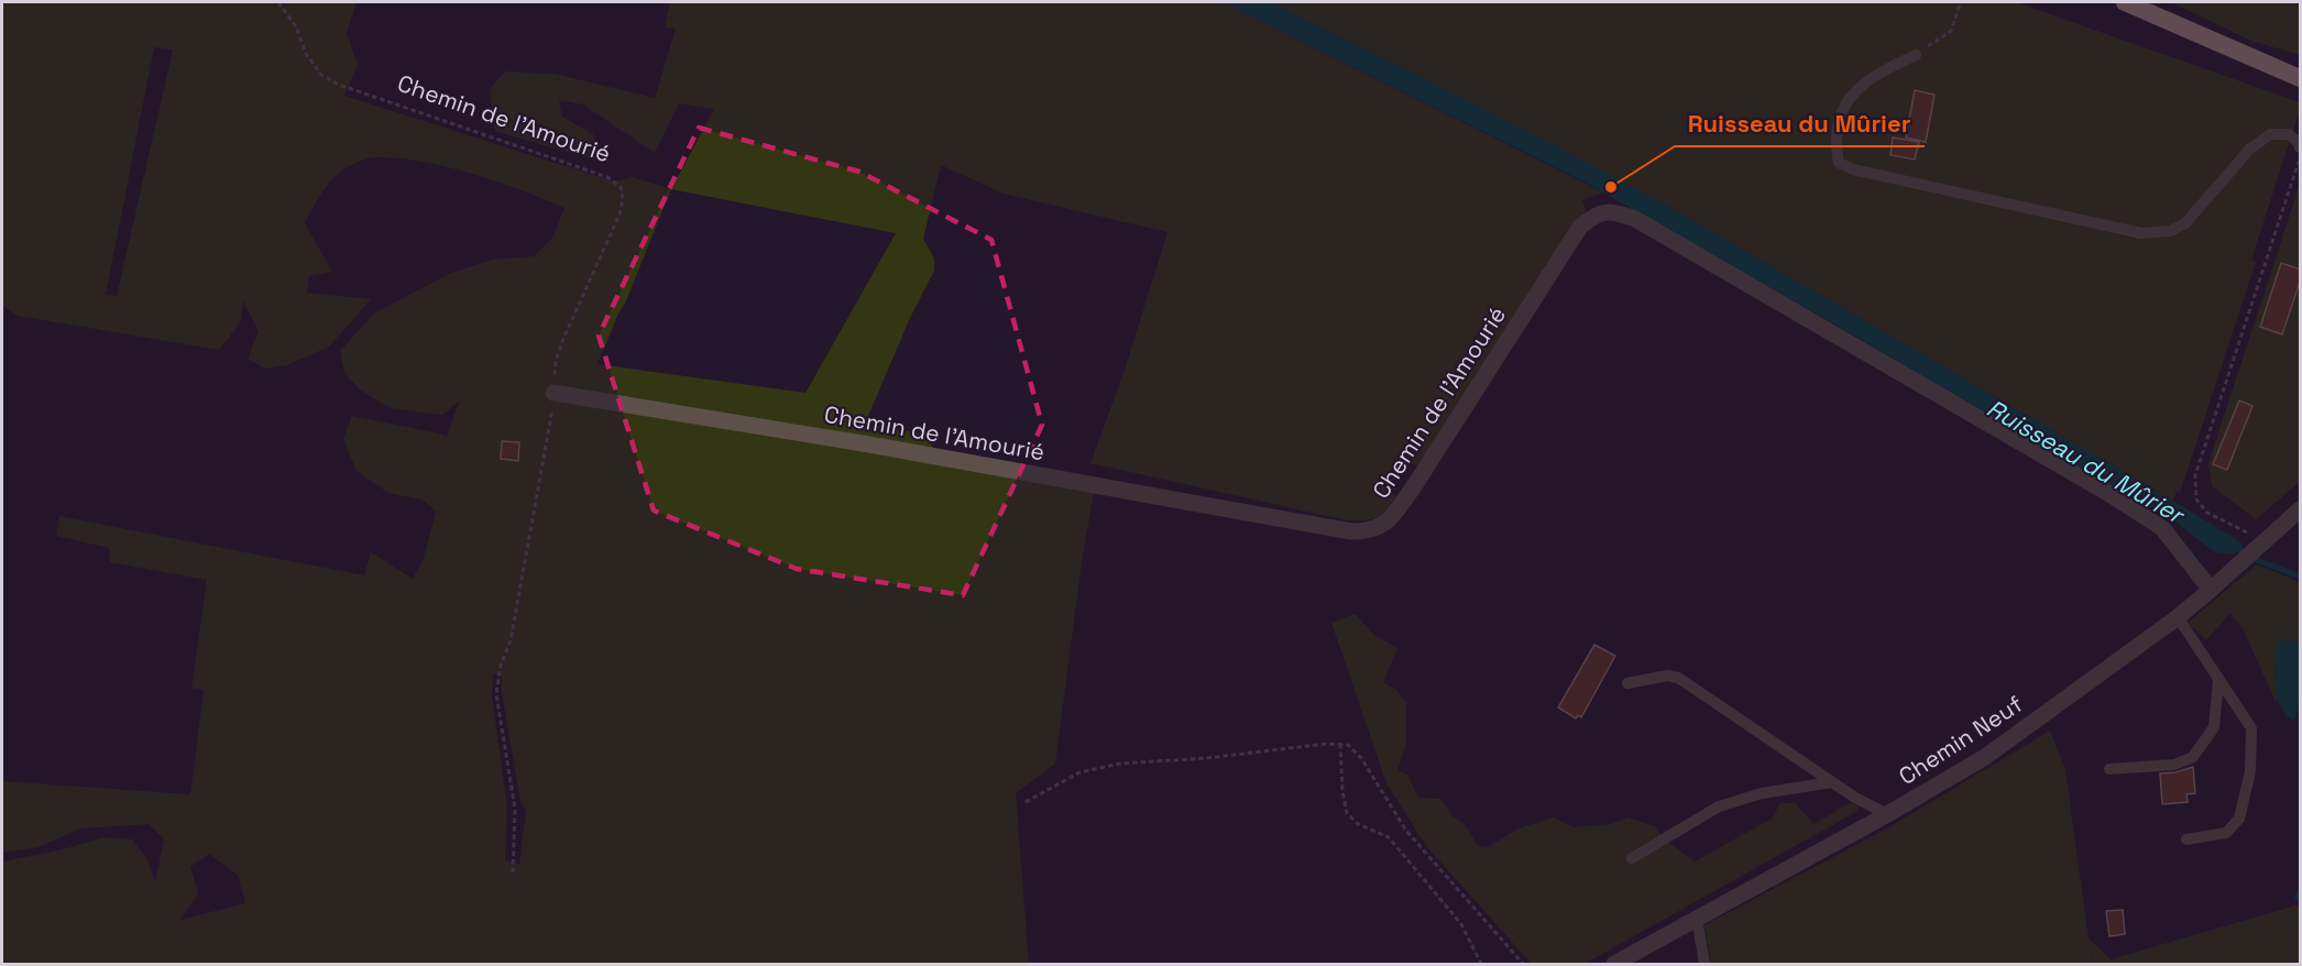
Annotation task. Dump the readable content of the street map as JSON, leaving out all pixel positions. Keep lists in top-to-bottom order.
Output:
{
  "streets": {
    "street": ["Chemin de l'Amourié", "Chemin Neuf"]
  },
  "crossings": [
    ["Chemin de l'Amourié", "Chemin Neuf"]
  ],
  "water": ["Ruisseau du Mûrier"],
  "places": ["Ruisseau du Mûrier"]
}
